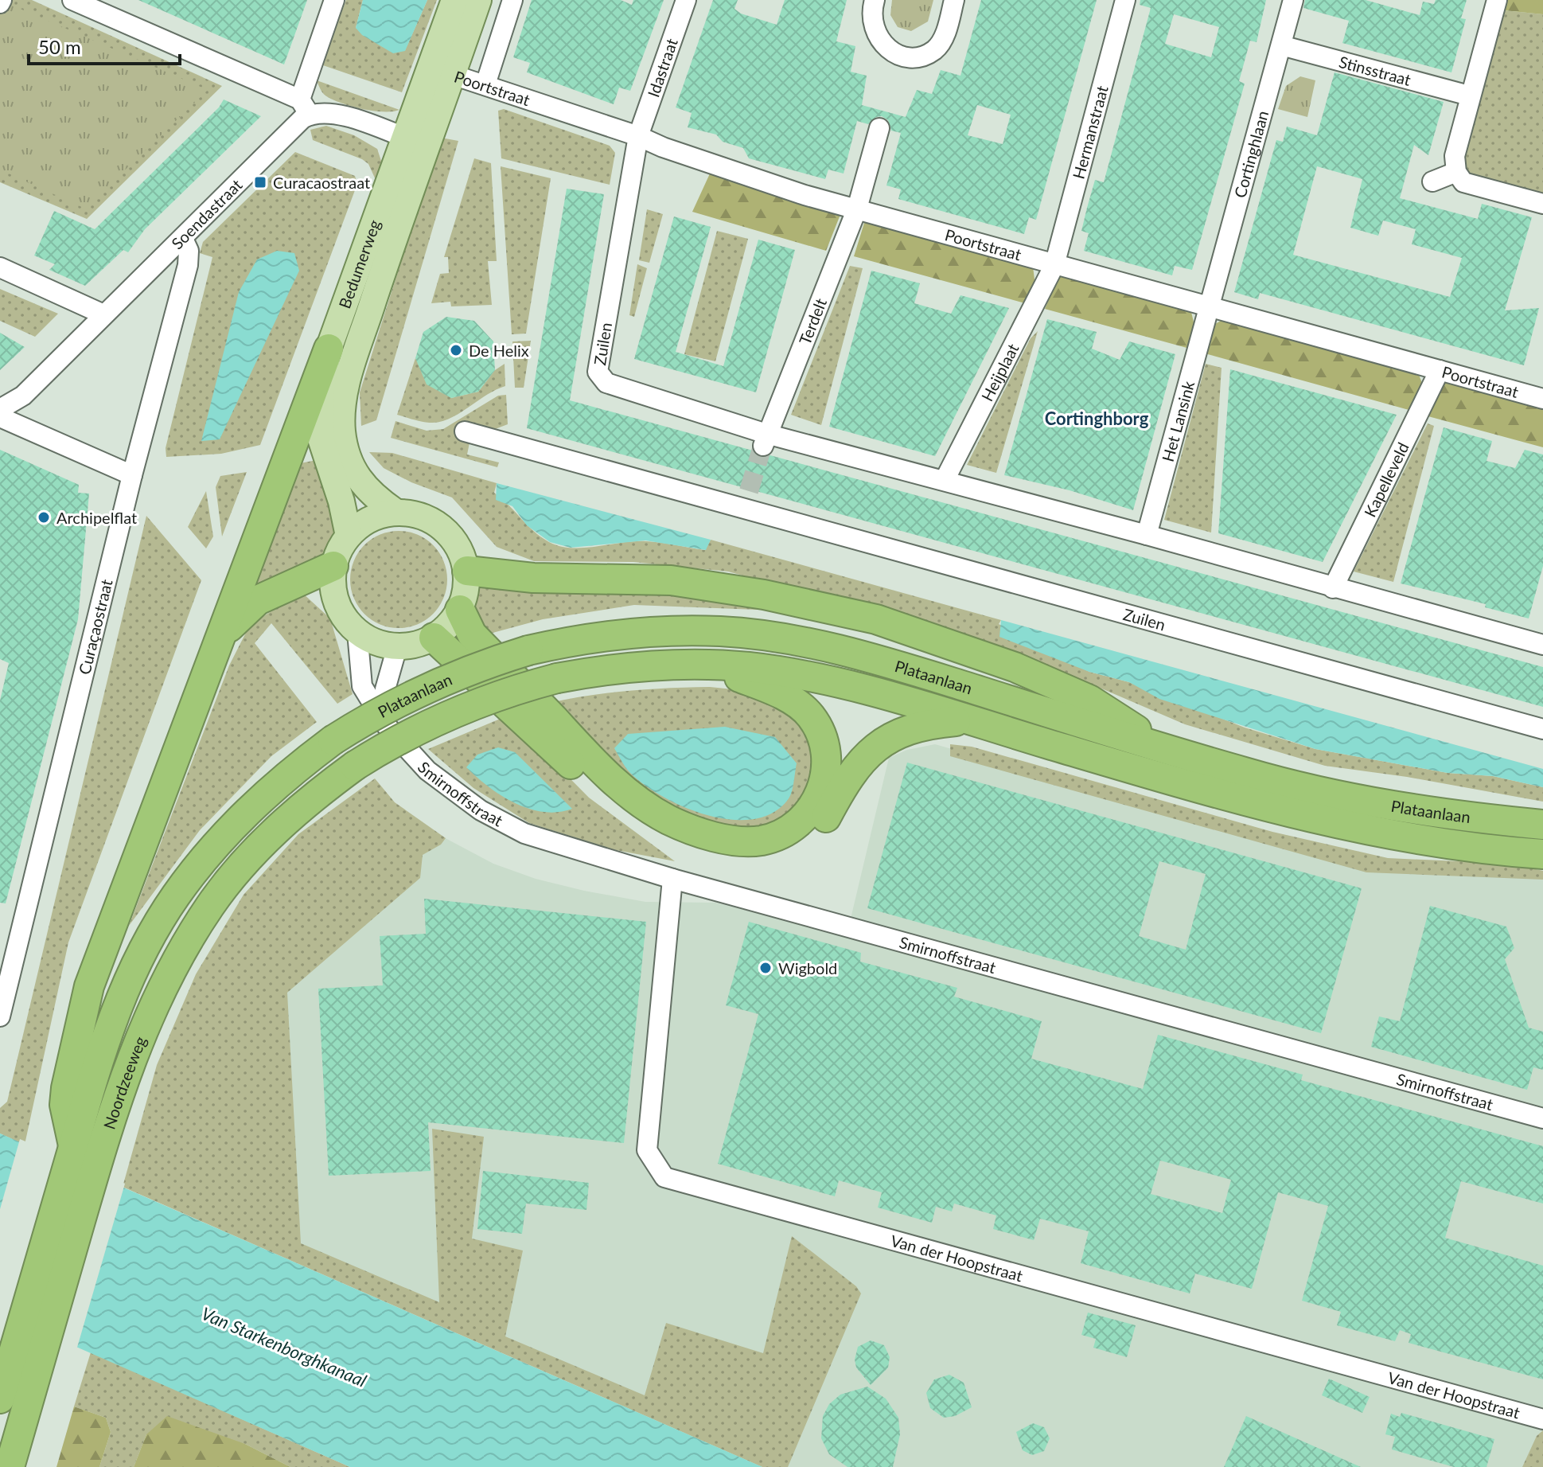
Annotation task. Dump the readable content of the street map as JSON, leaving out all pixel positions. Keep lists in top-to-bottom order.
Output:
{
  "streets": {
    "highway": ["Plataanlaan", "Noordzeeweg"],
    "main road": ["Bedumerweg"],
    "street": [
      "Idastraat",
      "Stinsstraat",
      "Poortstraat",
      "Hermanstraat",
      "Cortinghlaan",
      "Soendastraat",
      "Terdelt",
      "Zuilen",
      "Heijplaat",
      "Het Lansink",
      "Kapelleveld",
      "Curaçaostraat",
      "Smirnoffstraat",
      "Van der Hoopstraat"
    ]
  },
  "crossings": [
    ["Idastraat", "Poortstraat"],
    ["Idastraat", "Zuilen"],
    ["Stinsstraat", "Cortinghlaan"],
    ["Poortstraat", "Hermanstraat"],
    ["Poortstraat", "Cortinghlaan"],
    ["Poortstraat", "Bedumerweg"],
    ["Poortstraat", "Terdelt"],
    ["Poortstraat", "Zuilen"],
    ["Poortstraat", "Heijplaat"],
    ["Poortstraat", "Het Lansink"],
    ["Poortstraat", "Kapelleveld"],
    ["Hermanstraat", "Heijplaat"],
    ["Cortinghlaan", "Het Lansink"],
    ["Soendastraat", "Curaçaostraat"],
    ["Bedumerweg", "Smirnoffstraat"],
    ["Terdelt", "Zuilen"],
    ["Zuilen", "Heijplaat"],
    ["Zuilen", "Het Lansink"],
    ["Zuilen", "Kapelleveld"],
    ["Plataanlaan", "Noordzeeweg"],
    ["Smirnoffstraat", "Van der Hoopstraat"]
  ],
  "districts": ["Cortinghborg"],
  "water": ["Van Starkenborghkanaal"],
  "places": {
    "transit": ["Curacaostraat"],
    "other": ["De Helix", "Archipelflat", "Wigbold"]
  },
  "scale_bar": "50 m"
}
